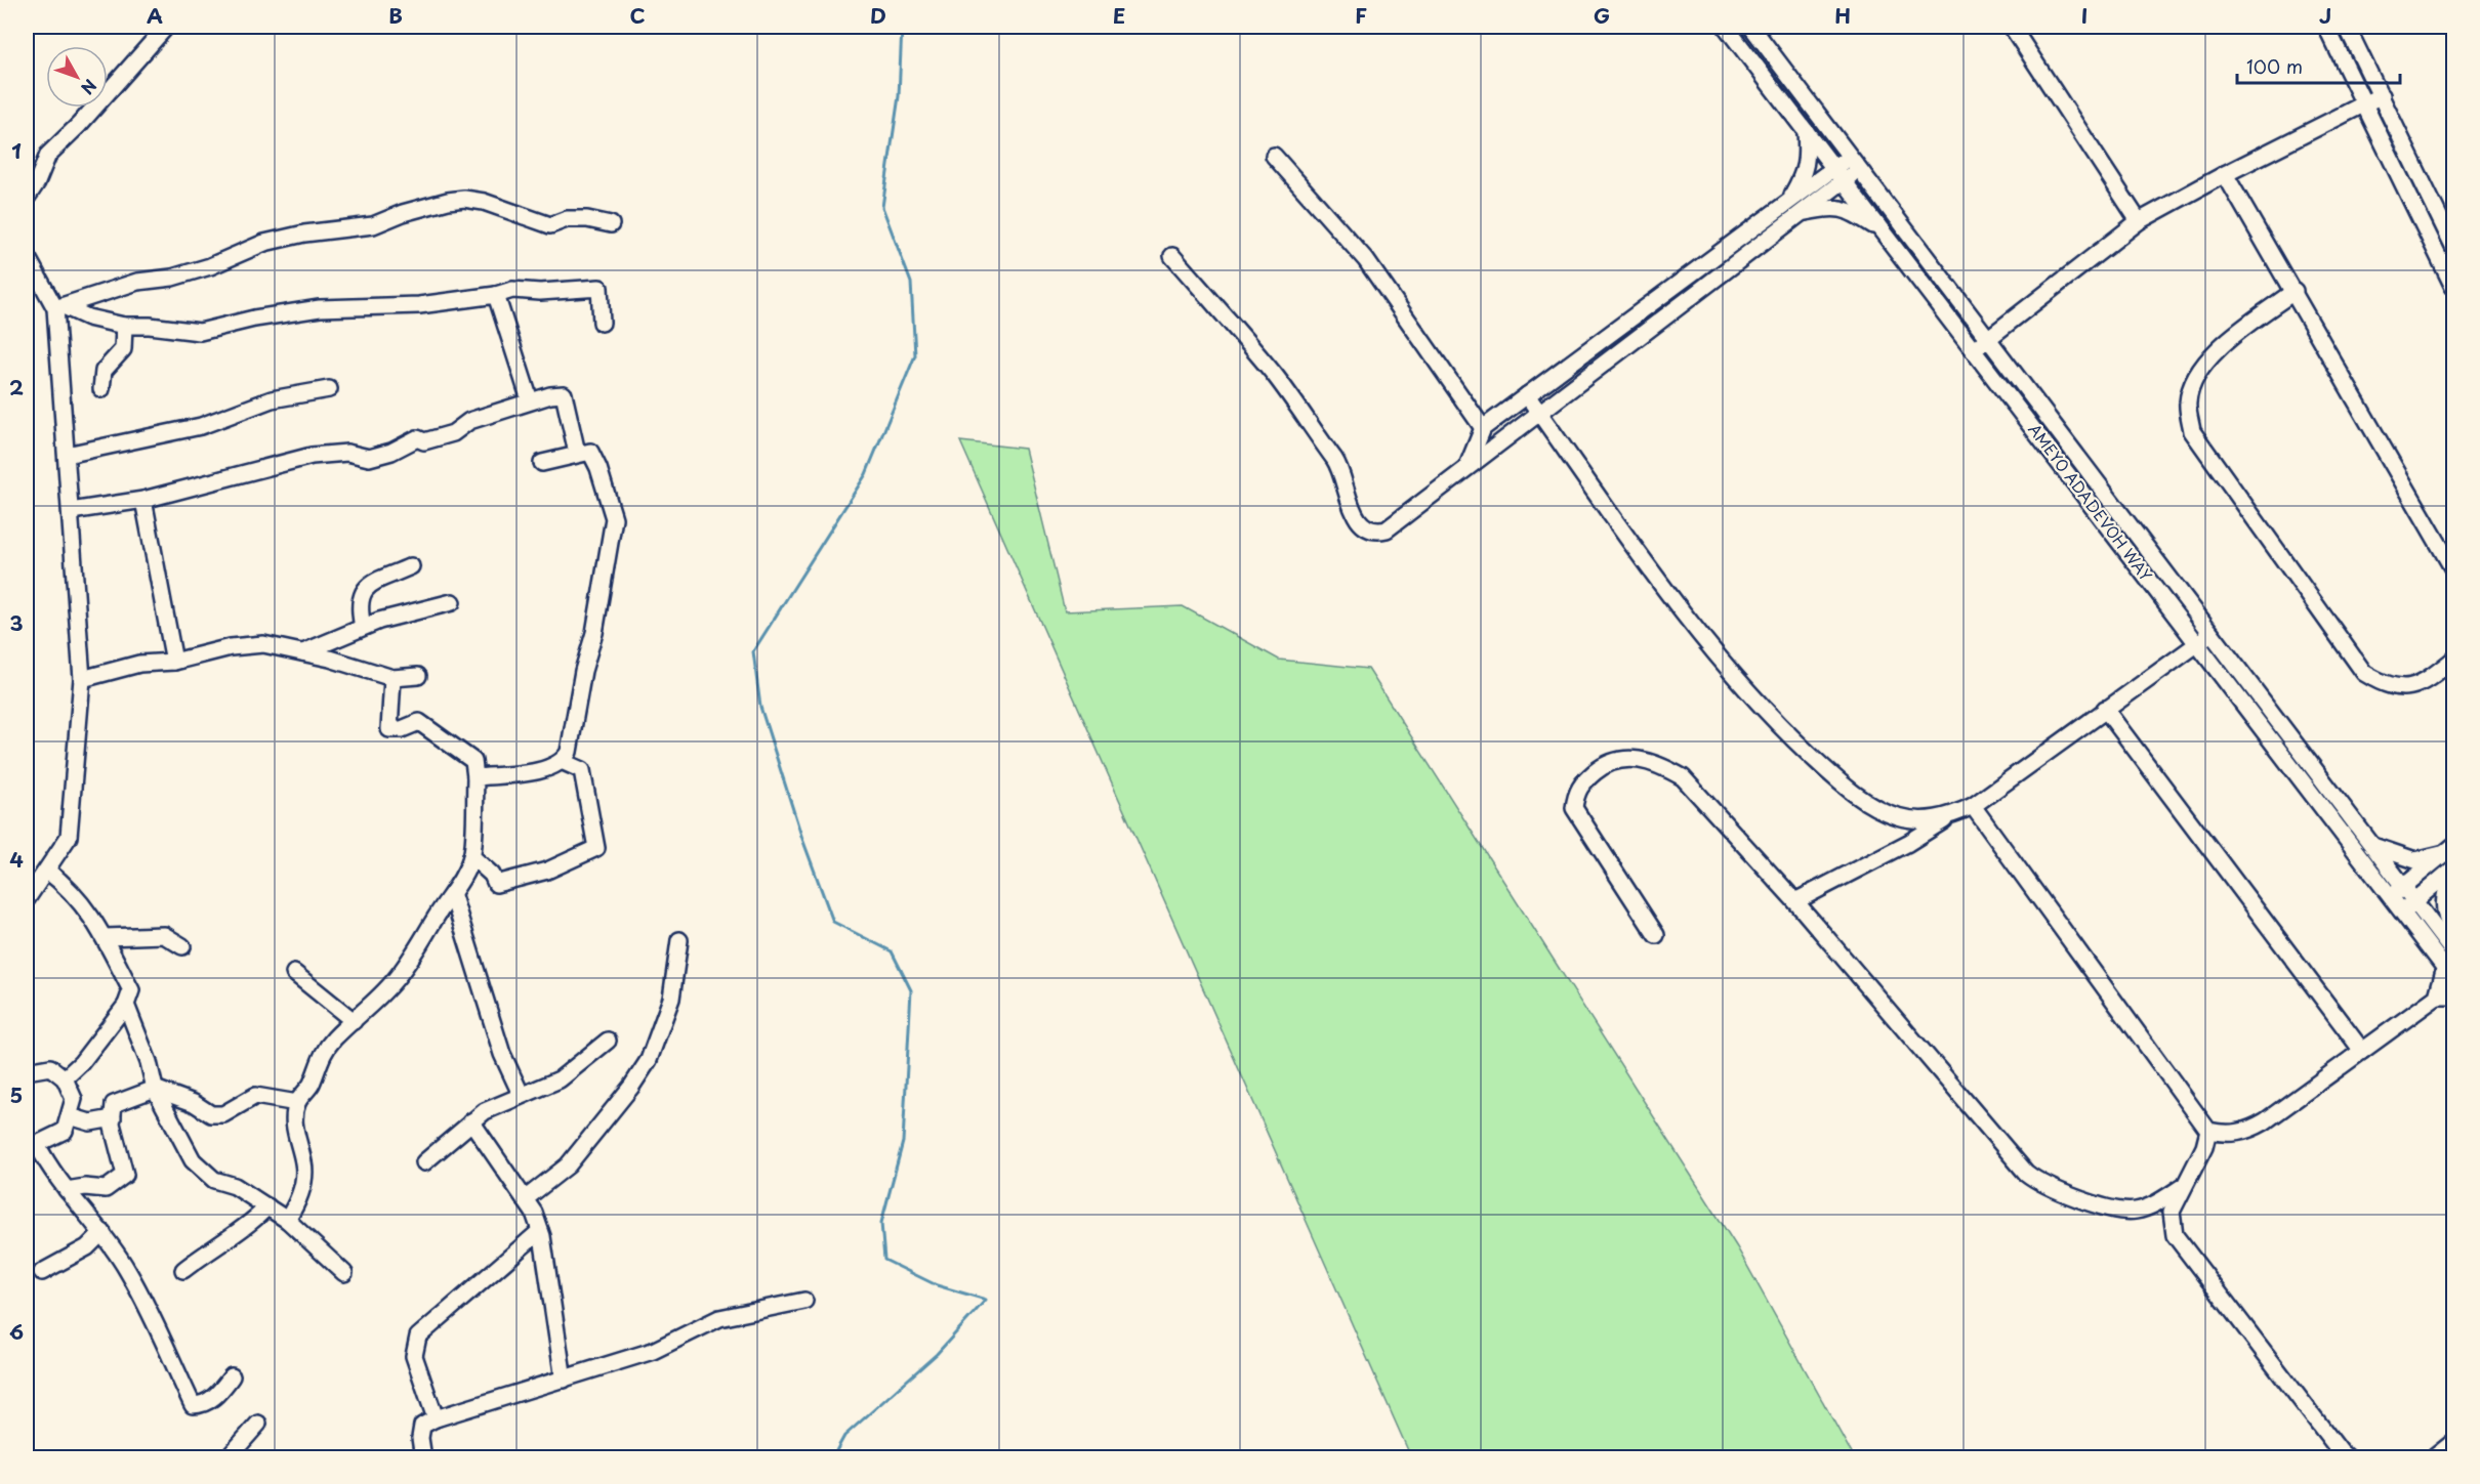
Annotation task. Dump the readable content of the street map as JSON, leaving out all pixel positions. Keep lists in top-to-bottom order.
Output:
{
  "streets": {
    "street": ["AMEYO ADADEVOH WAY"]
  },
  "scale_bar": "100 m",
  "north": "bottom right",
  "grid": {
    "columns": [
      "A",
      "B",
      "C",
      "D",
      "E",
      "F",
      "G",
      "H",
      "I",
      "J"
    ],
    "rows": [
      "1",
      "2",
      "3",
      "4",
      "5",
      "6"
    ]
  }
}
